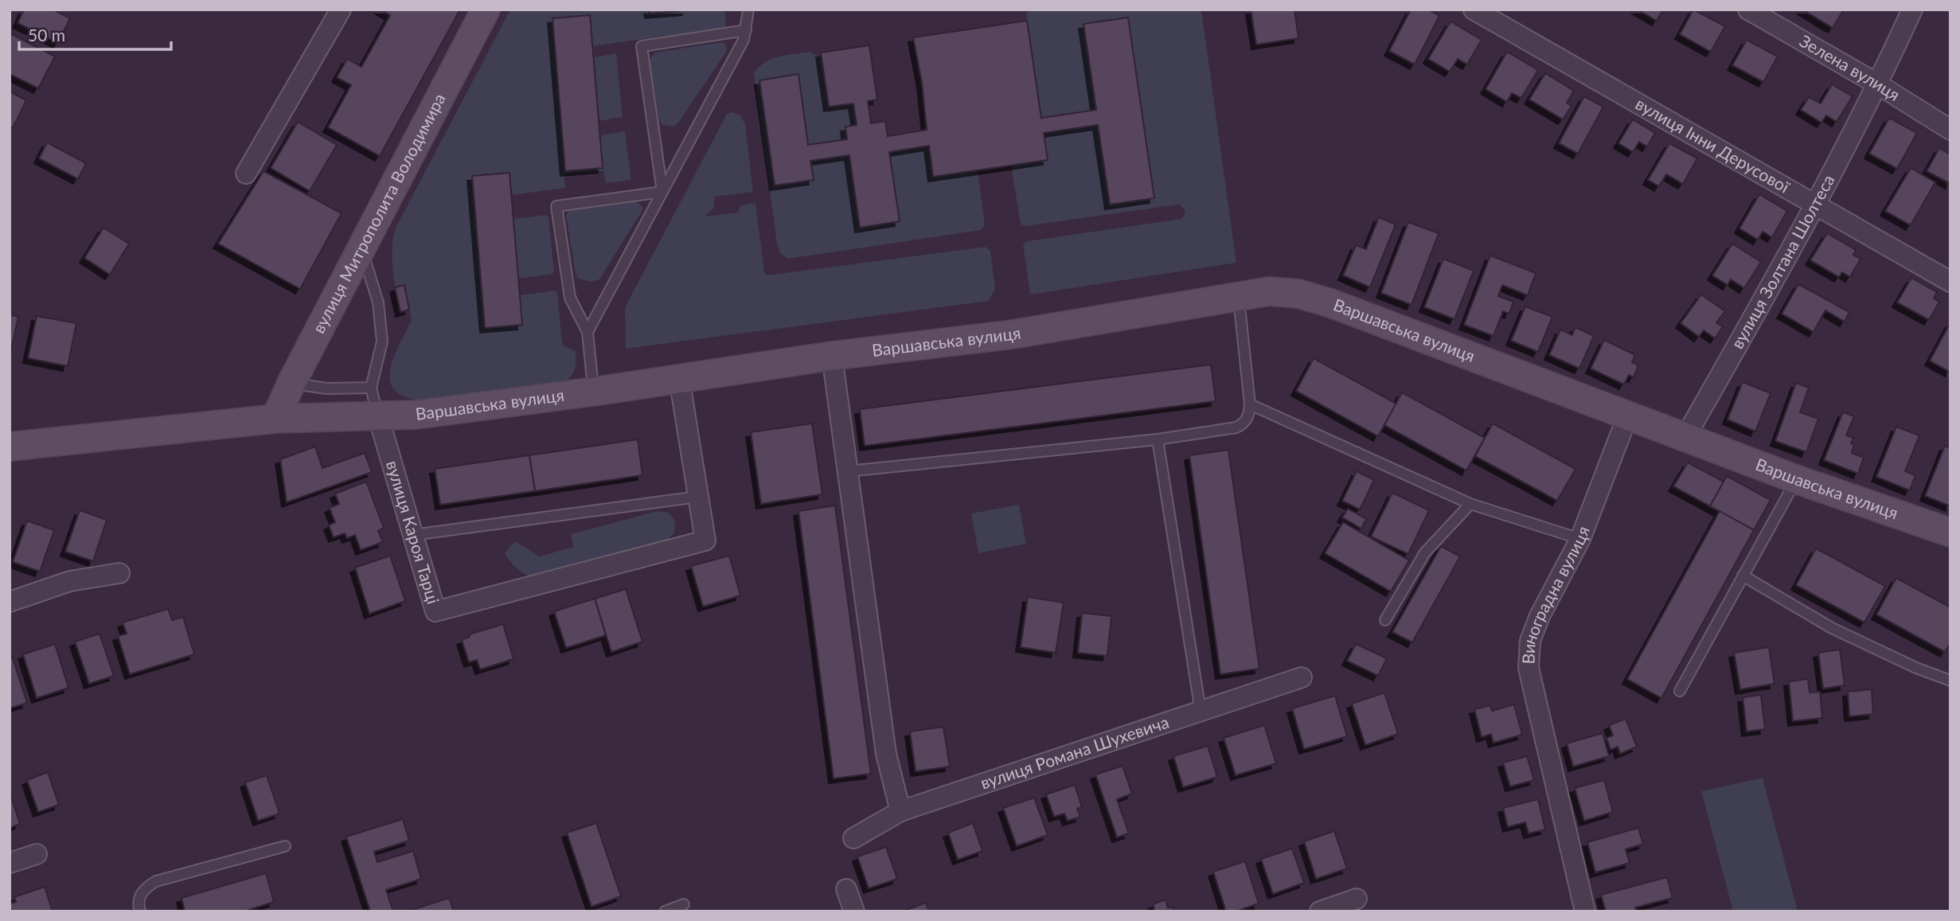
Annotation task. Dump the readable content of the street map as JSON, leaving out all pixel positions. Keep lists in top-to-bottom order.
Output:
{
  "streets": {
    "street": [
      "Зелена вулиця",
      "вулиця Інни Дерусової",
      "вулиця Митрополита Володимира",
      "вулиця Золтана Шолтеса",
      "Варшавська вулиця",
      "вулиця Кароя Тарці",
      "Виноградна вулиця",
      "вулиця Романа Шухевича"
    ]
  },
  "crossings": [
    ["Зелена вулиця", "вулиця Золтана Шолтеса"],
    ["вулиця Інни Дерусової", "вулиця Золтана Шолтеса"],
    ["вулиця Золтана Шолтеса", "Варшавська вулиця"],
    ["Варшавська вулиця", "вулиця Кароя Тарці"],
    ["Варшавська вулиця", "Виноградна вулиця"]
  ],
  "scale_bar": "50 m"
}
